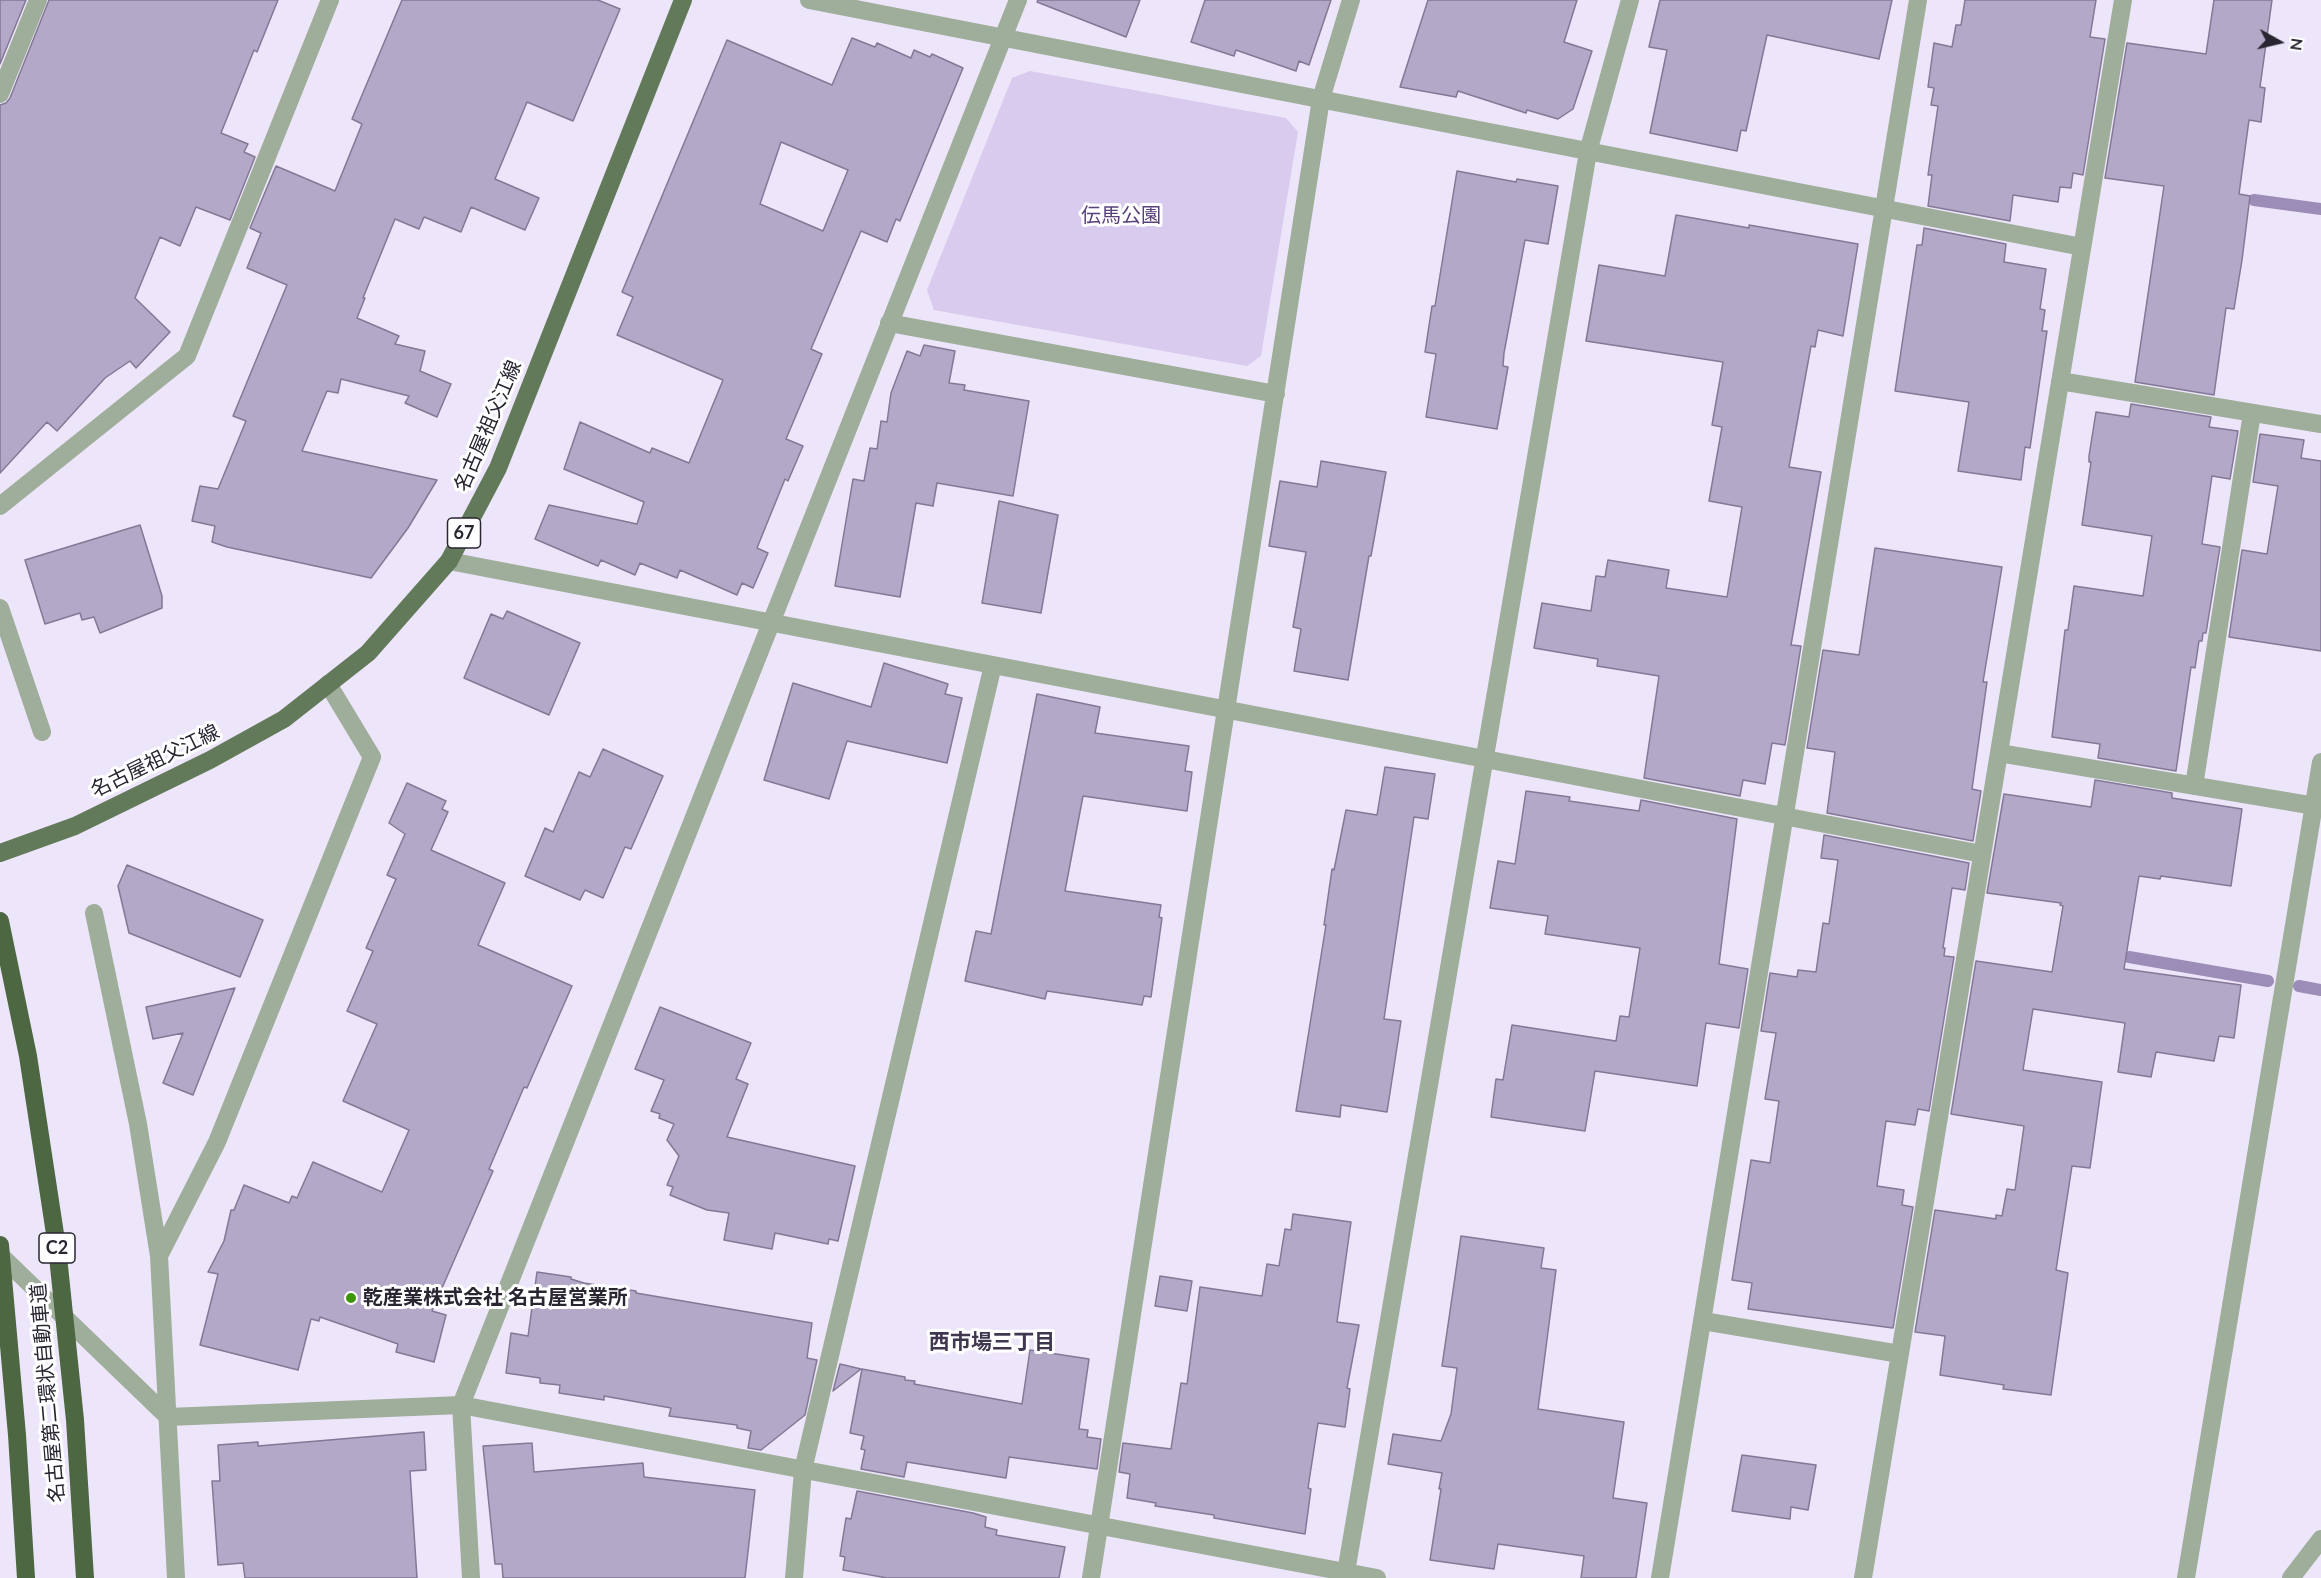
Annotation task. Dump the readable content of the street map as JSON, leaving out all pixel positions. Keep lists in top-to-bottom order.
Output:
{
  "streets": {
    "highway": ["C2", "名古屋第二環状自動車道"],
    "main road": ["名古屋祖父江線", "67"]
  },
  "districts": ["西市場三丁目"],
  "parks": ["伝馬公園"],
  "places": ["乾産業株式会社 名古屋営業所"],
  "north": "right"
}
